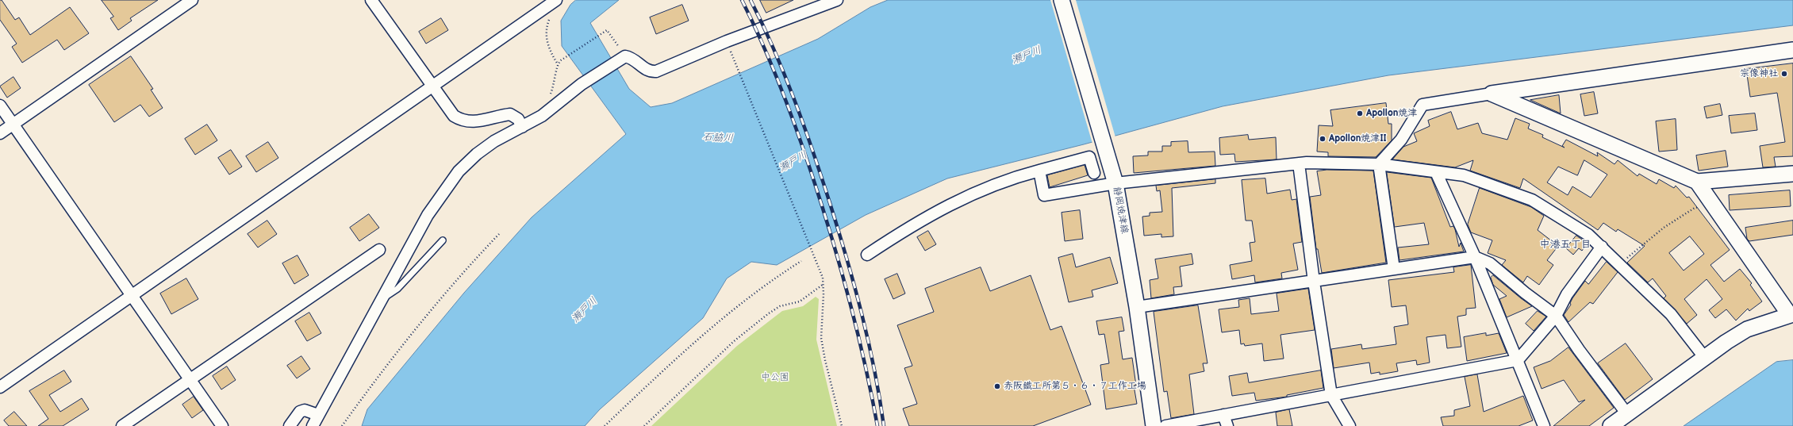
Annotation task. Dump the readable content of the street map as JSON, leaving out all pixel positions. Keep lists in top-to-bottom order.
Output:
{
  "streets": {
    "street": ["静岡焼津線"]
  },
  "districts": ["中港五丁目"],
  "water": ["瀬戸川", "石脇川"],
  "parks": ["中公園"],
  "places": [
    "宗像神社",
    "Apollon焼津",
    "Apollon焼津II",
    "赤阪鐵工所第５・６・７工作工場"
  ]
}
